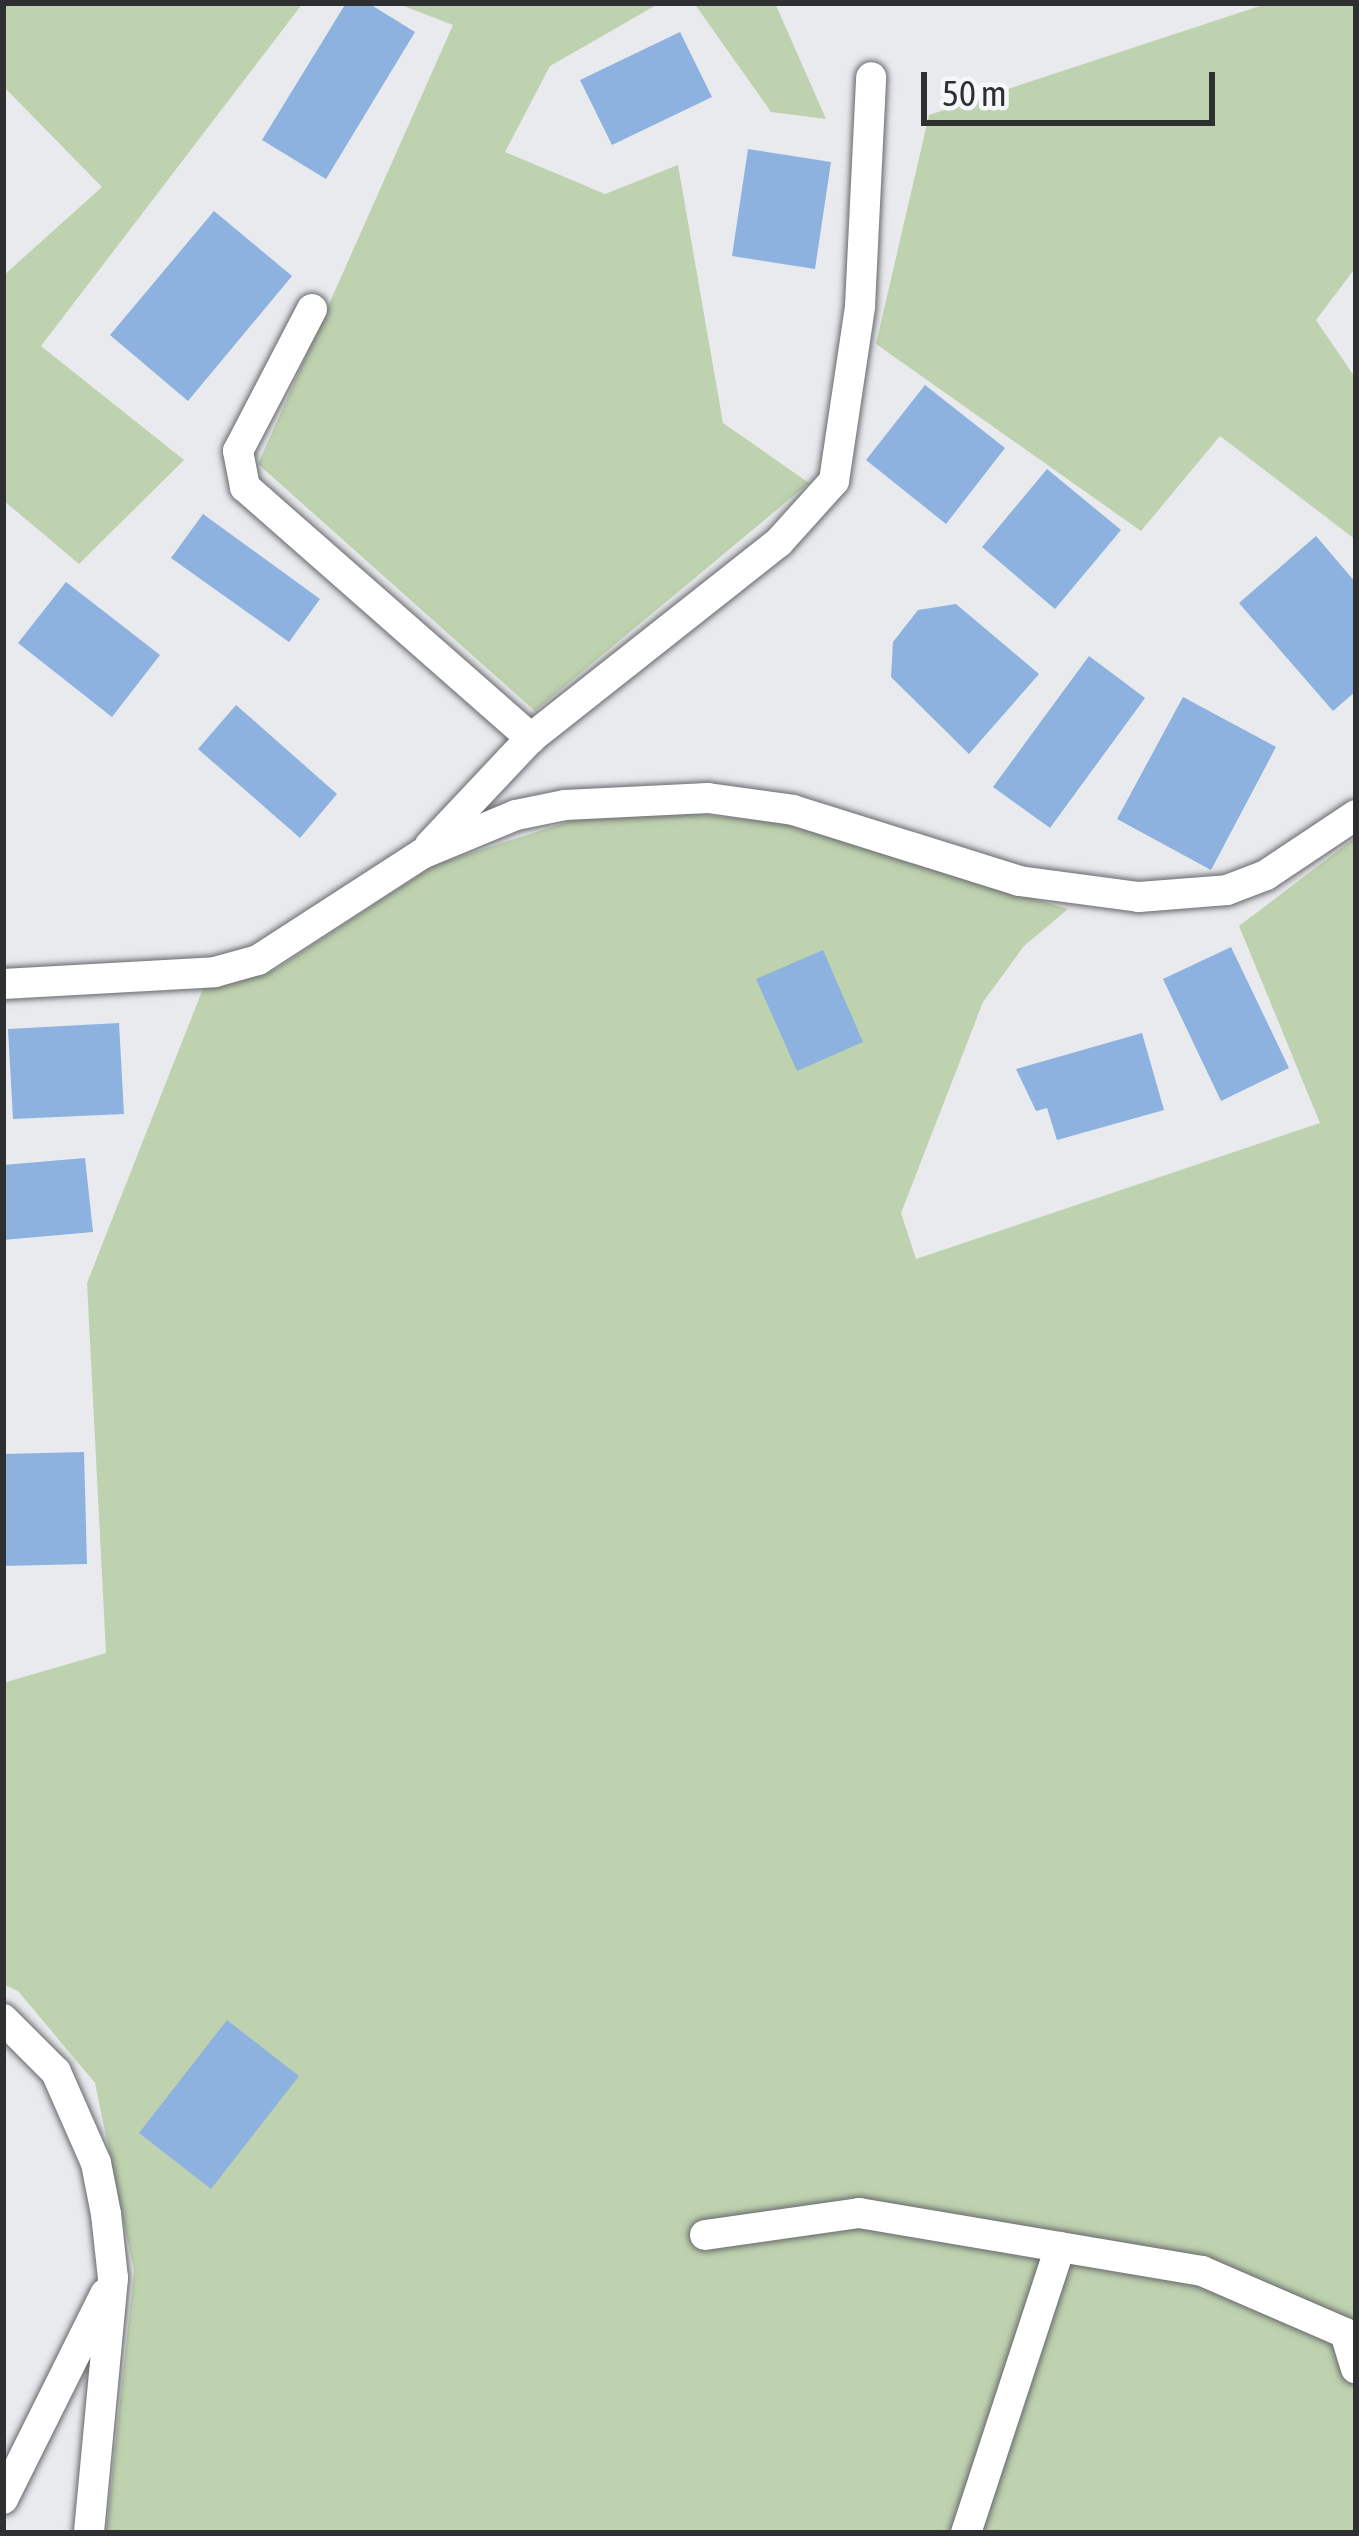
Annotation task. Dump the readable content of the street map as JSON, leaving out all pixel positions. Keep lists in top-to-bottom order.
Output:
{
  "scale_bar": "50 m"
}
